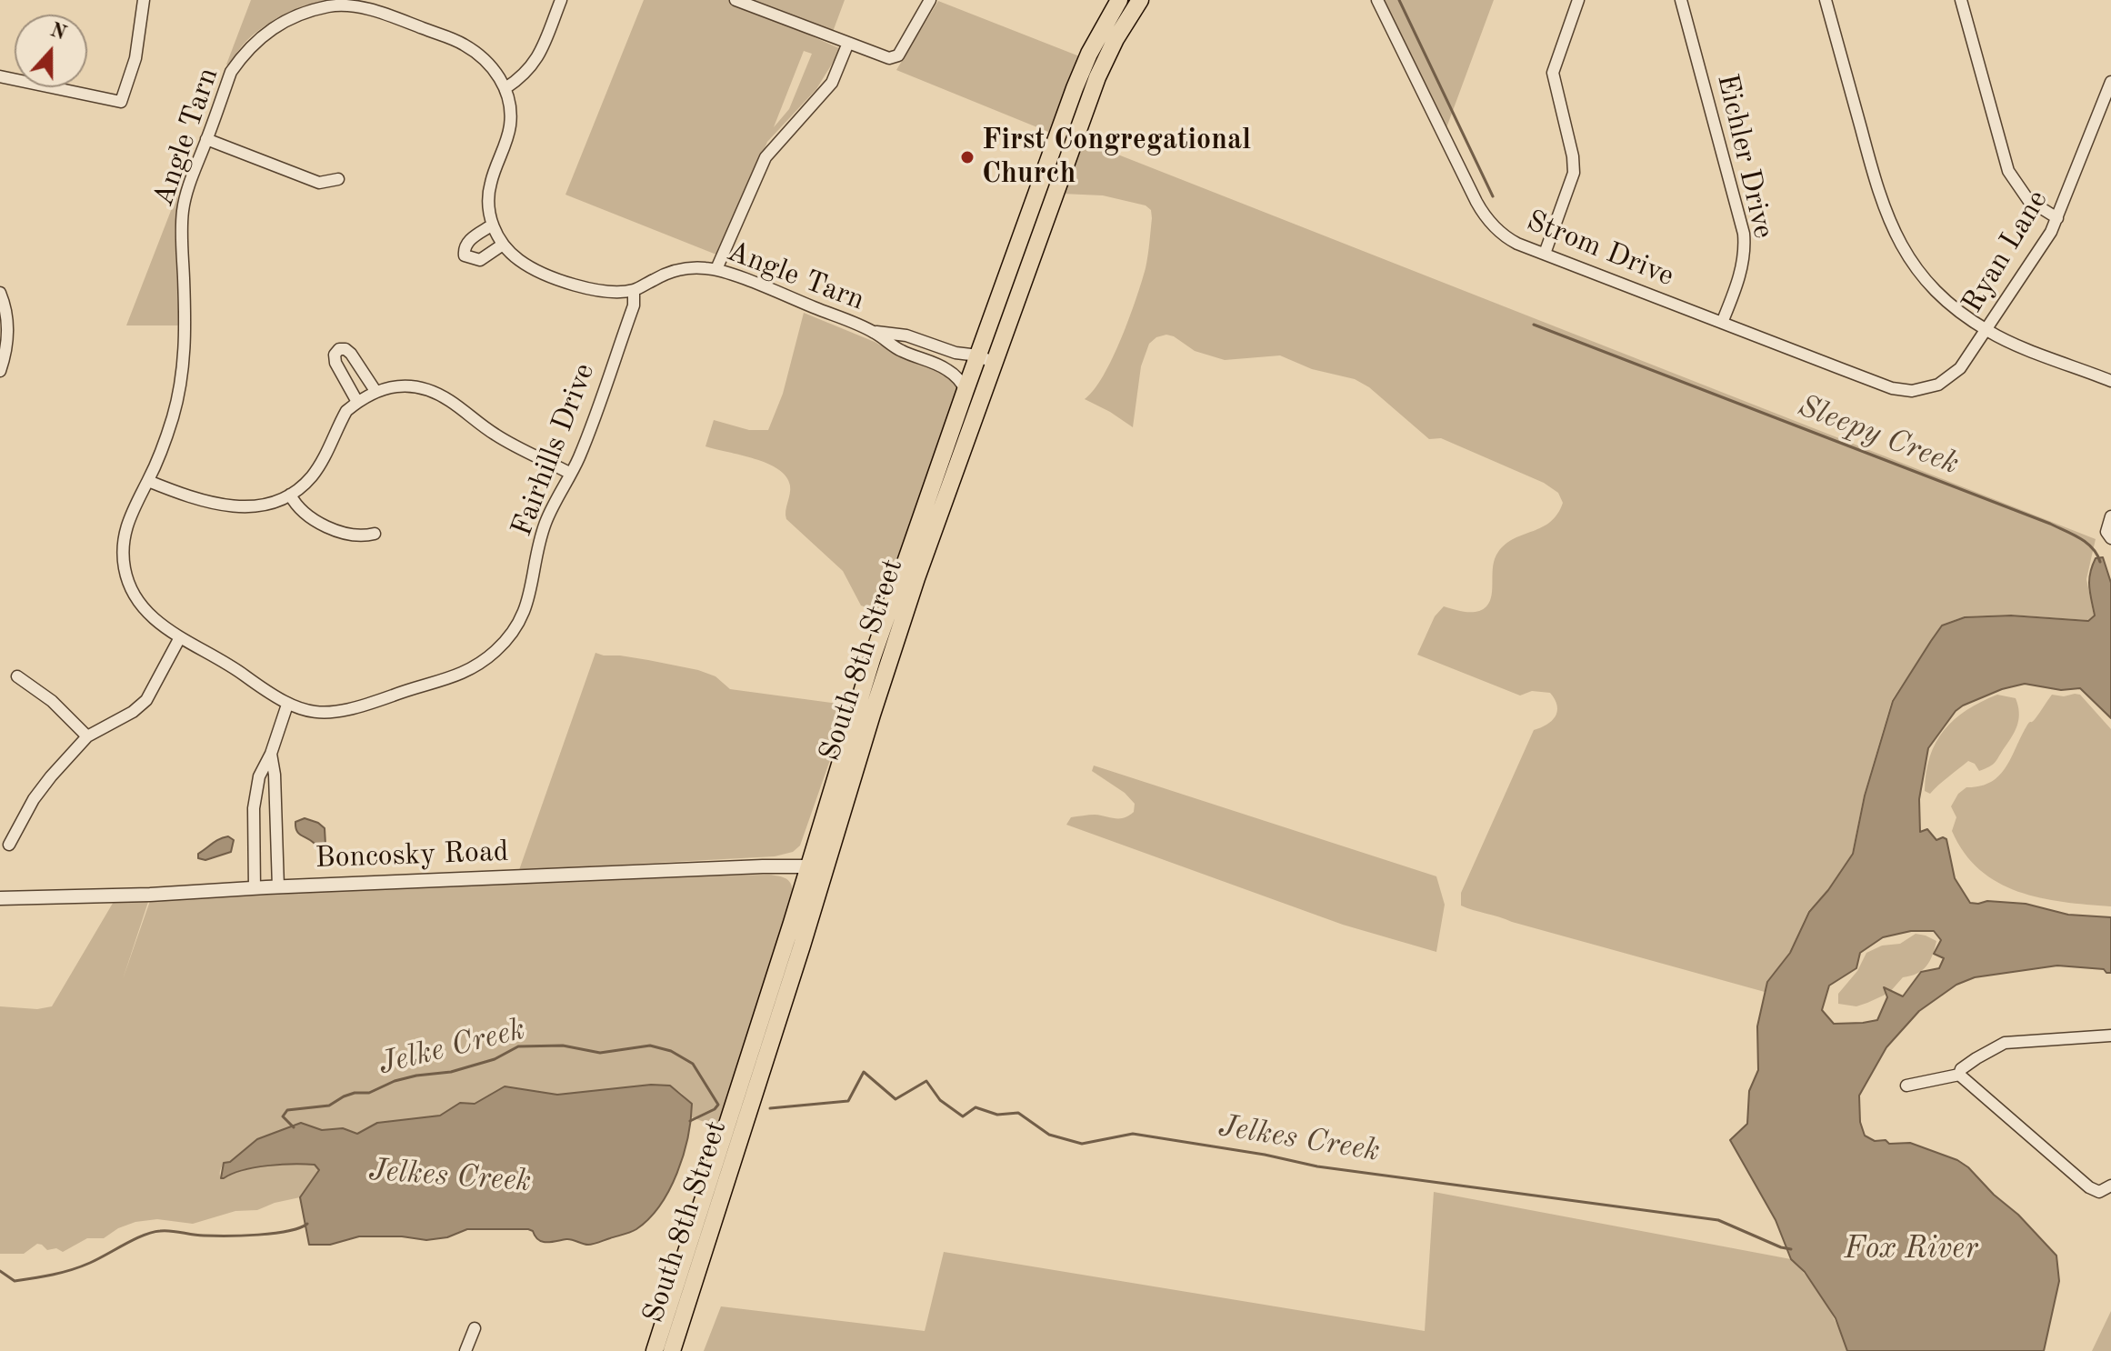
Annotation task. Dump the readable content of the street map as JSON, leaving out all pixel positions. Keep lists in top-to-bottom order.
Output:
{
  "streets": {
    "main road": ["South 8th Street"],
    "street": [
      "Angle Tarn",
      "Eichler Drive",
      "Strom Drive",
      "Ryan Lane",
      "Fairhills Drive",
      "Boncosky Road"
    ]
  },
  "crossings": [
    ["Angle Tarn", "Fairhills Drive"],
    ["Angle Tarn", "South 8th Street"],
    ["Eichler Drive", "Strom Drive"],
    ["Strom Drive", "Ryan Lane"],
    ["South 8th Street", "Boncosky Road"]
  ],
  "water": [
    "Sleepy Creek",
    "Jelke Creek",
    "Jelkes Creek",
    "Fox River"
  ],
  "places": ["First Congregational Church"],
  "north": "top"
}
